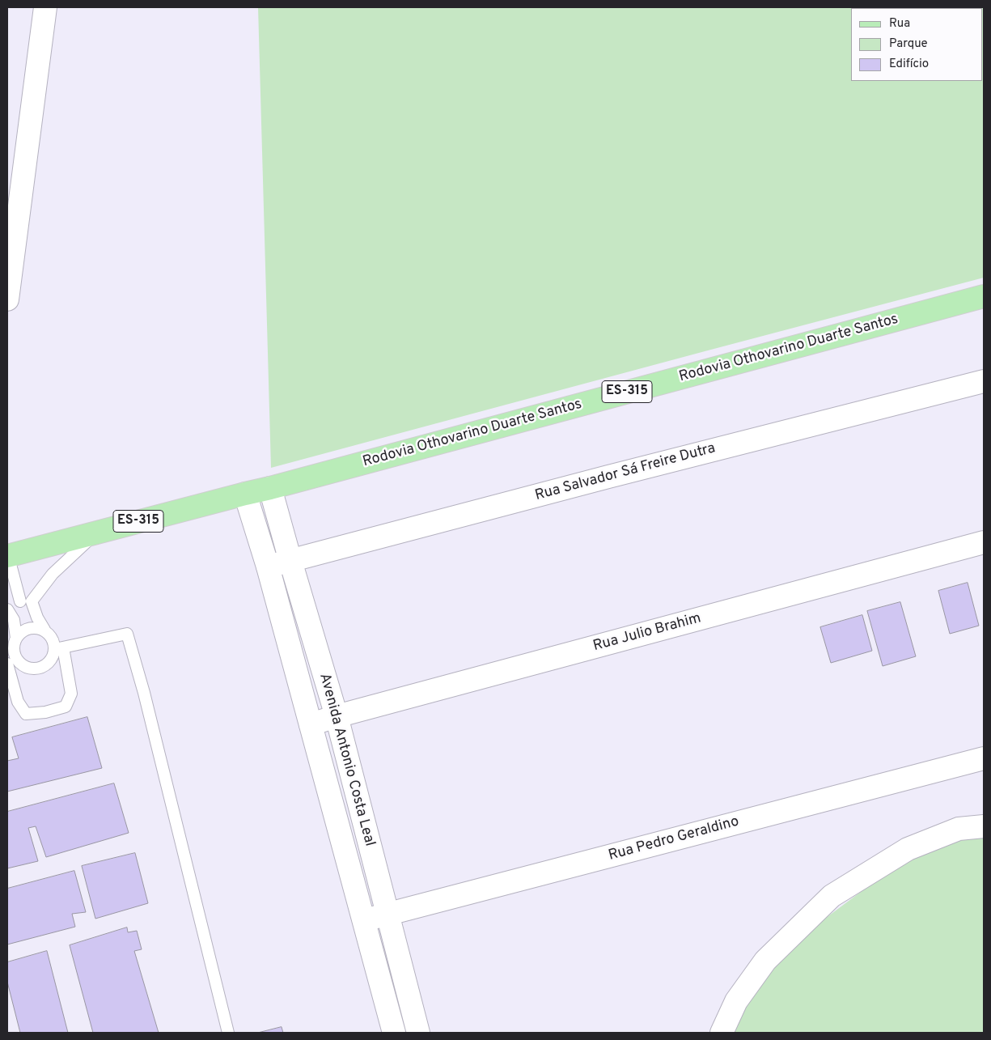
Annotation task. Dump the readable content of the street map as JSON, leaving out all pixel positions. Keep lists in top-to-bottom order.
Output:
{
  "streets": {
    "main road": ["Rodovia Othovarino Duarte Santos", "ES-315"],
    "street": [
      "Rua Salvador Sá Freire Dutra",
      "Rua Julio Brahim",
      "Avenida Antonio Costa Leal",
      "Rua Pedro Geraldino"
    ]
  },
  "crossings": [
    ["Rodovia Othovarino Duarte Santos", "Avenida Antonio Costa Leal"],
    ["Rua Salvador Sá Freire Dutra", "Avenida Antonio Costa Leal"],
    ["Rua Julio Brahim", "Avenida Antonio Costa Leal"],
    ["Avenida Antonio Costa Leal", "Rua Pedro Geraldino"]
  ],
  "legend": ["Rua", "Parque", "Edifício"]
}
